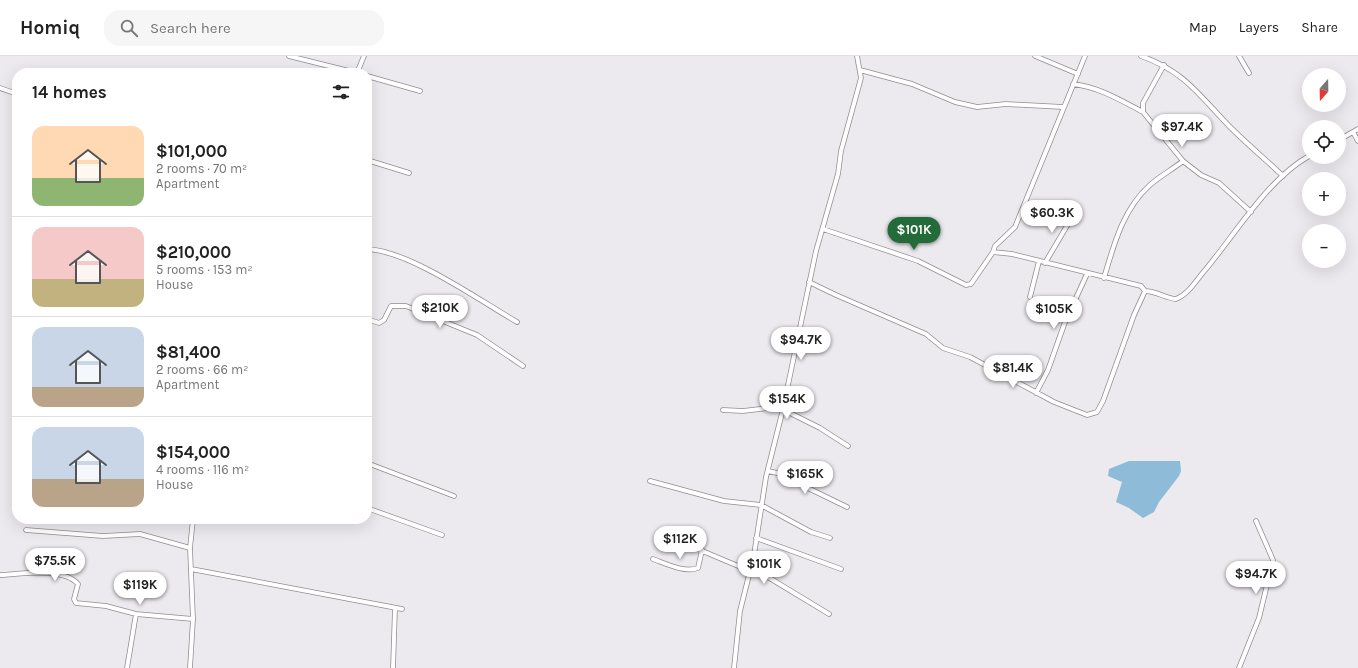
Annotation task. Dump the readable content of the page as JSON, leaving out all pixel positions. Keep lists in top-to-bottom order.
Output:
{
  "north": "bottom",
  "page": {
    "header": "Homiq",
    "search": "Search here",
    "nav": ["Map", "Layers", "Share"],
    "map_buttons": ["+", "−"],
    "heading": "14 homes",
    "price": [
      "$97.4K",
      "$60.3K",
      "$101K",
      "$210K",
      "$105K",
      "$94.7K",
      "$81.4K",
      "$154K",
      "$165K",
      "$112K",
      "$75.5K",
      "$101K",
      "$94.7K",
      "$119K"
    ],
    "list": [
      {
        "name": "$101,000",
        "note": "2 rooms · 70 m² · Apartment"
      },
      {
        "name": "$210,000",
        "note": "5 rooms · 153 m² · House"
      },
      {
        "name": "$81,400",
        "note": "2 rooms · 66 m² · Apartment"
      },
      {
        "name": "$154,000",
        "note": "4 rooms · 116 m² · House"
      }
    ]
  }
}
